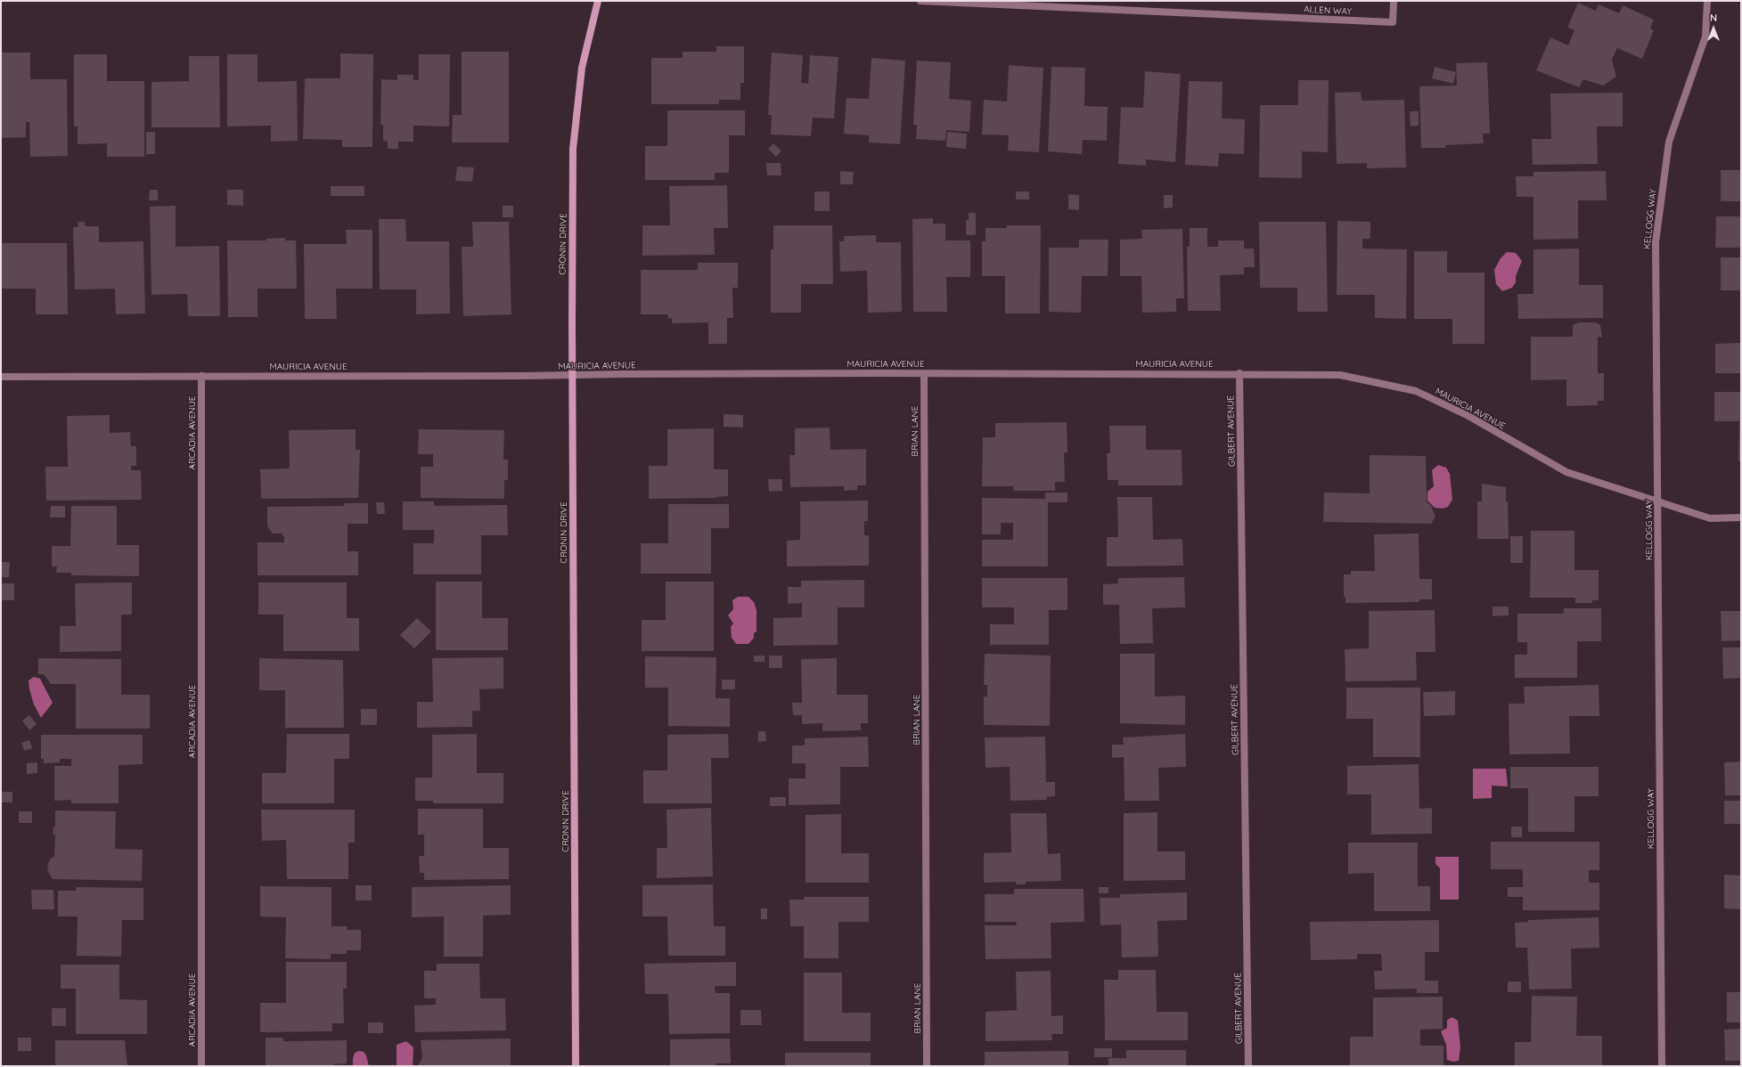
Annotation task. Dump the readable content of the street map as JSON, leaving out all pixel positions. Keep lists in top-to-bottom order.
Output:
{
  "streets": {
    "street": [
      "ALLEN WAY",
      "KELLOGG WAY",
      "CRONIN DRIVE",
      "MAURICIA AVENUE",
      "BRIAN LANE",
      "GILBERT AVENUE",
      "ARCADIA AVENUE"
    ]
  },
  "crossings": [
    ["KELLOGG WAY", "MAURICIA AVENUE"],
    ["CRONIN DRIVE", "MAURICIA AVENUE"],
    ["MAURICIA AVENUE", "BRIAN LANE"],
    ["MAURICIA AVENUE", "GILBERT AVENUE"],
    ["MAURICIA AVENUE", "ARCADIA AVENUE"]
  ],
  "north": "top"
}
